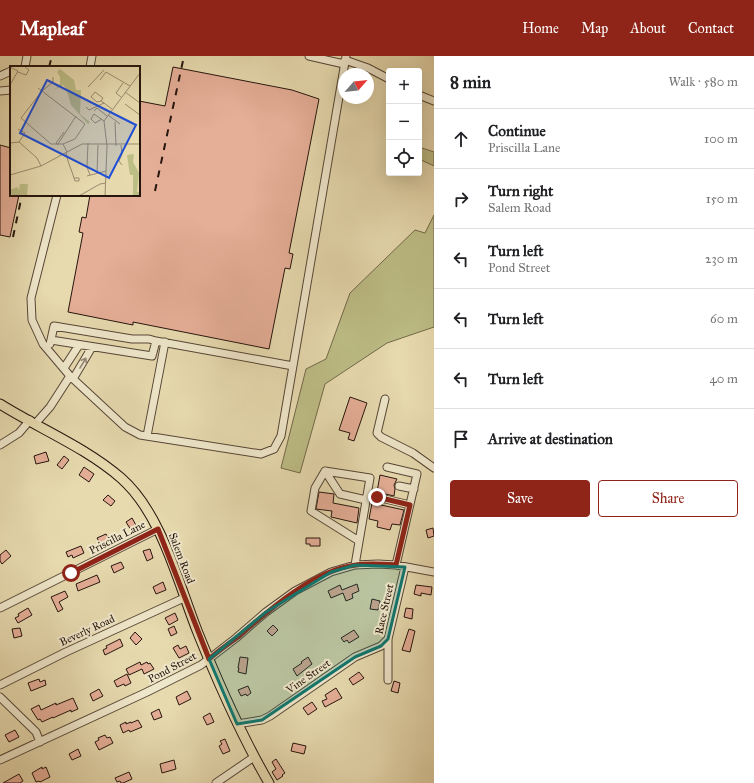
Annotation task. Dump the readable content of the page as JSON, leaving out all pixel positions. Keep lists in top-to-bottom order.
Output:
{
  "streets": {
    "main road": ["Salem Road"],
    "street": [
      "Priscilla Lane",
      "Race Street",
      "Beverly Road",
      "Pond Street",
      "Vine Street"
    ]
  },
  "crossings": [
    ["Priscilla Lane", "Salem Road"],
    ["Salem Road", "Beverly Road"],
    ["Salem Road", "Pond Street"],
    ["Salem Road", "Vine Street"],
    ["Race Street", "Pond Street"],
    ["Race Street", "Vine Street"]
  ],
  "north": "top right",
  "page": {
    "header": "Mapleaf",
    "nav": [
      "Home",
      "Map",
      "About",
      "Contact"
    ],
    "heading": ["8 min", "Walk · 580 m"],
    "map_buttons": ["+", "−"],
    "list": [
      ["Continue", "Priscilla Lane", "100 m"],
      ["Turn right", "Salem Road", "150 m"],
      ["Turn left", "Pond Street", "230 m"],
      ["Turn left", "60 m"],
      ["Turn left", "40 m"],
      "Arrive at destination"
    ],
    "buttons": ["Save", "Share"]
  }
}
